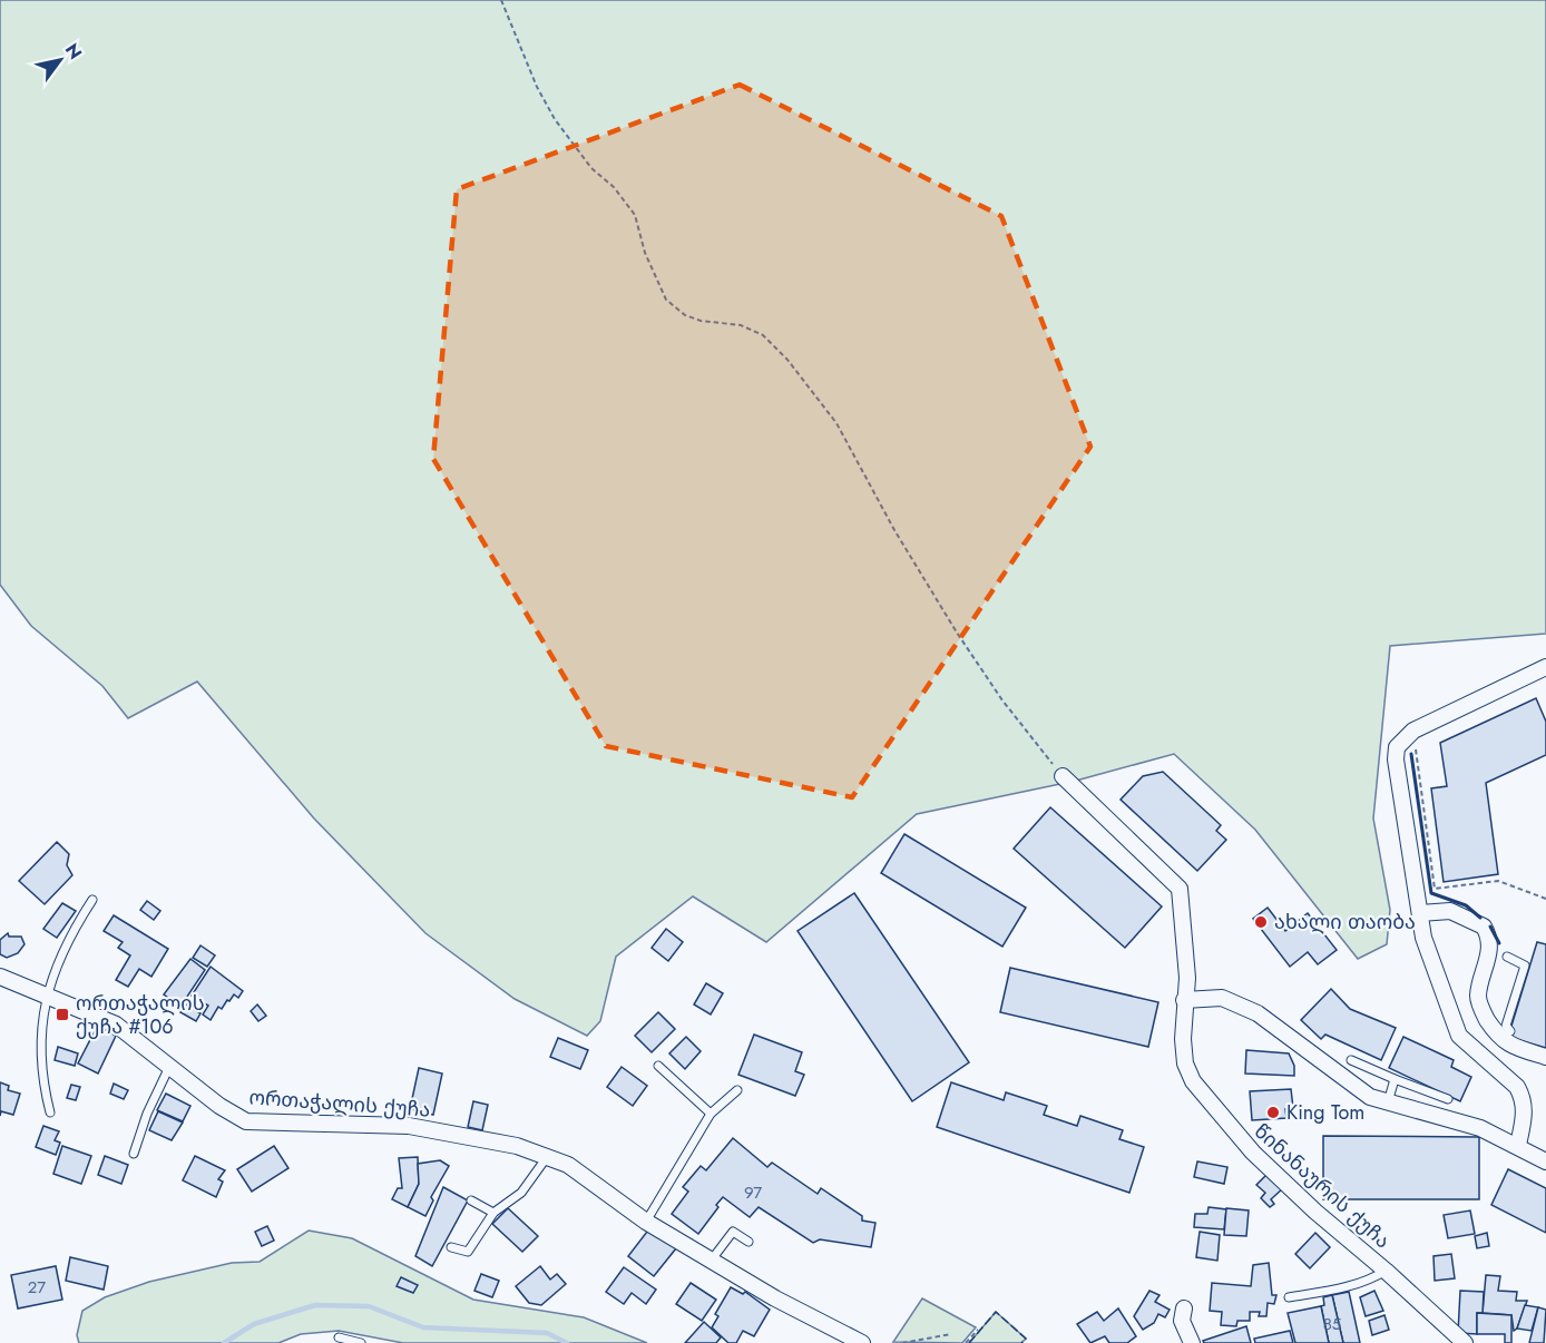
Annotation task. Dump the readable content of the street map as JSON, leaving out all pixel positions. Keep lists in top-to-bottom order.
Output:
{
  "streets": {
    "street": ["ორთაჭალის ქუჩა", "წინანაურის ქუჩა"]
  },
  "places": {
    "other": ["ახალი თაობა", "King Tom"],
    "transit": ["ორთაჭალის ქუჩა #106"]
  },
  "house_numbers": ["97", "27", "85"],
  "north": "top right"
}
